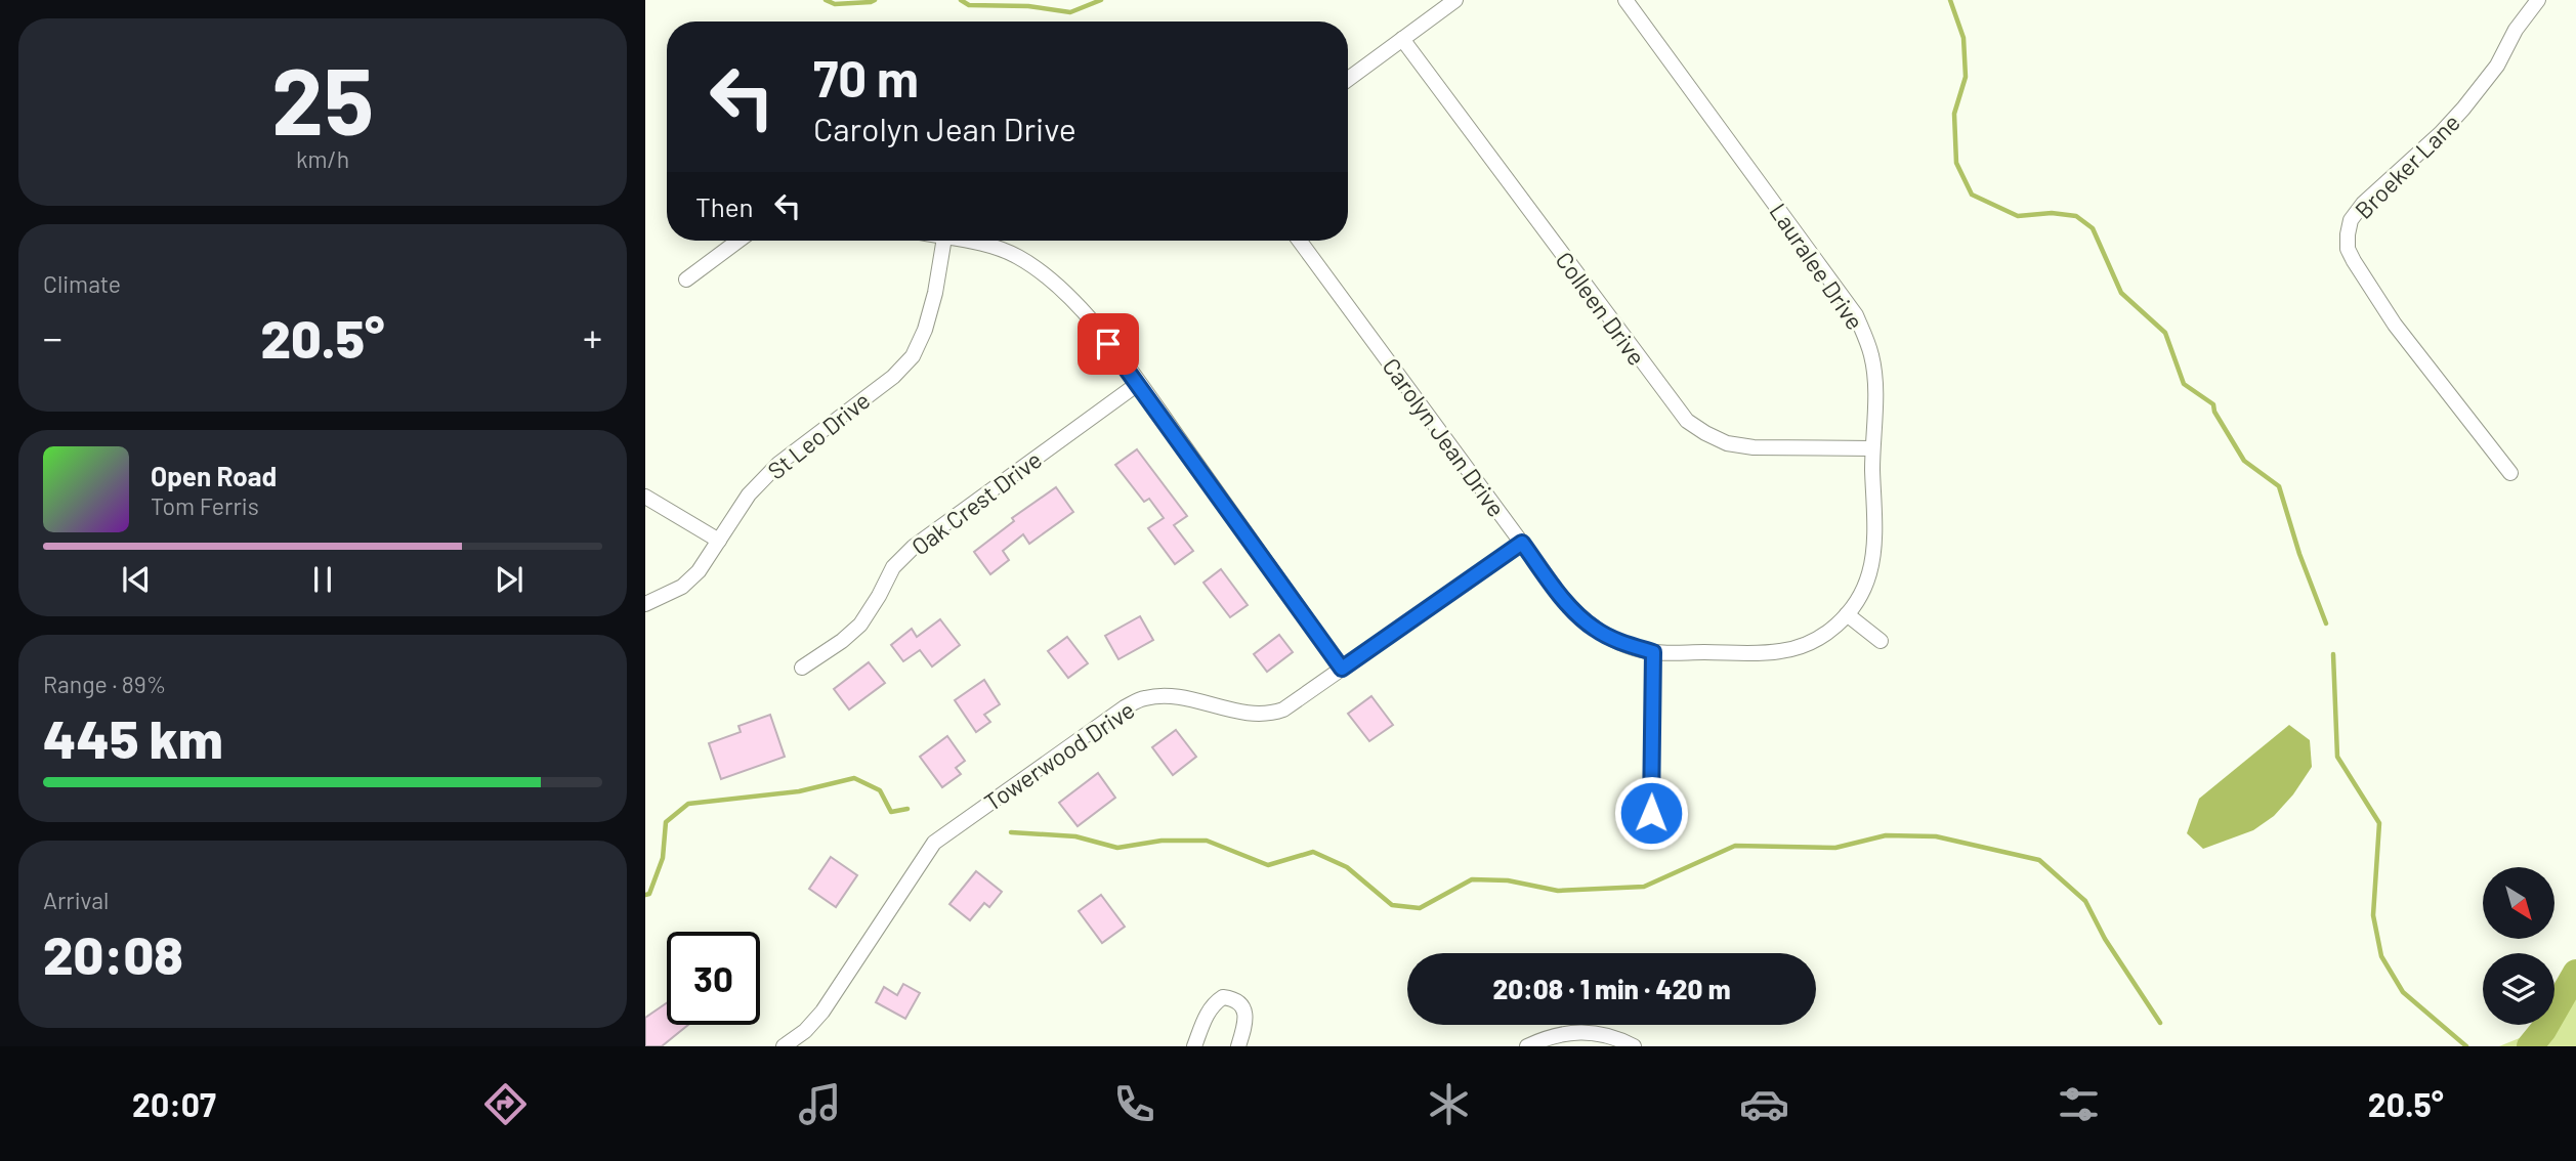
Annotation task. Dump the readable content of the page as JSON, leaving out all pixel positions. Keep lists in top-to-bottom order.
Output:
{
  "streets": {
    "street": [
      "Broeker Lane",
      "Lauralee Drive",
      "Colleen Drive",
      "St Leo Drive",
      "Carolyn Jean Drive",
      "Oak Crest Drive",
      "Towerwood Drive"
    ]
  },
  "crossings": [
    ["Lauralee Drive", "Colleen Drive"],
    ["Lauralee Drive", "Carolyn Jean Drive"],
    ["Carolyn Jean Drive", "Towerwood Drive"]
  ],
  "north": "bottom right",
  "page": {
    "tile": [
      ["25", "km/h"],
      "Climate",
      ["Range · 89%", "445 km"],
      ["Arrival", "20:08"]
    ],
    "turn": ["70 m", "Carolyn Jean Drive"],
    "then": "Then",
    "heat": ["−", "20.5°", "+"],
    "song": ["Open Road", "Tom Ferris"],
    "limit": "30",
    "trip": "20:08 · 1 min · 420 m",
    "tabs": ["20:07", "20.5°"]
  }
}
